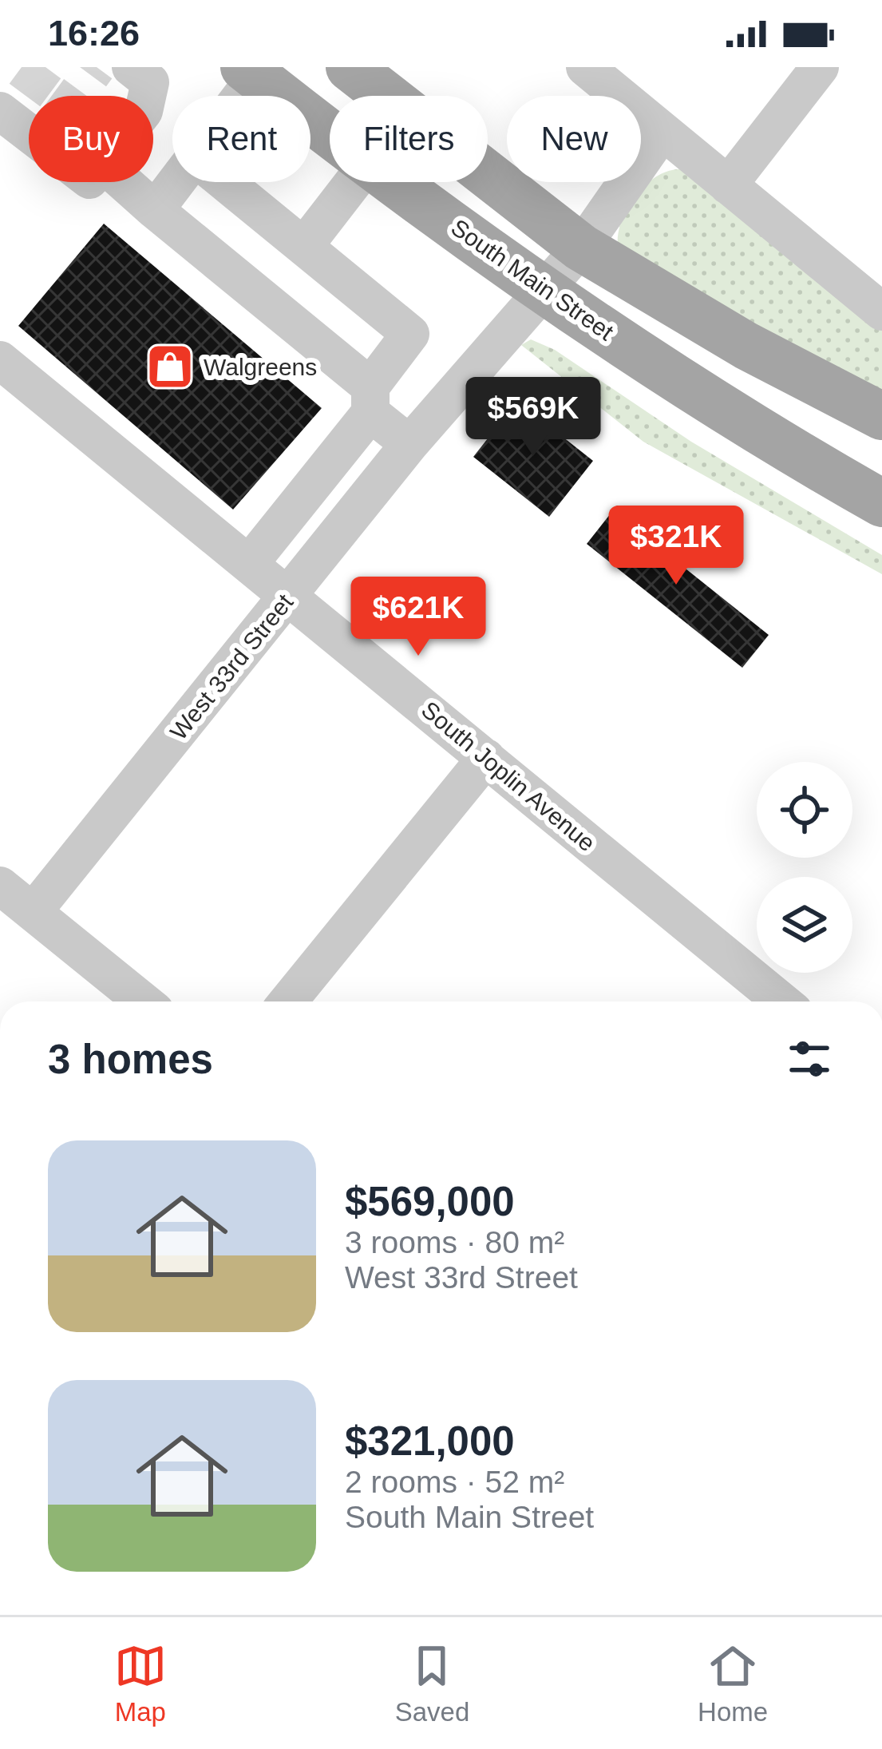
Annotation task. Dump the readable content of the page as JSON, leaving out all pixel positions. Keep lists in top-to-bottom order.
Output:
{
  "streets": {
    "main road": ["South Main Street"],
    "street": ["West 33rd Street", "South Joplin Avenue"]
  },
  "crossings": [
    ["South Main Street", "West 33rd Street"],
    ["West 33rd Street", "South Joplin Avenue"]
  ],
  "places": {
    "shop": ["Walgreens"]
  },
  "page": {
    "status": "16:26",
    "chip": [
      "Buy",
      "Rent",
      "Filters",
      "New"
    ],
    "price": ["$569K", "$321K", "$621K"],
    "heading": "3 homes",
    "list": [
      {
        "name": "$569,000",
        "note": "3 rooms · 80 m² · West 33rd Street"
      },
      {
        "name": "$321,000",
        "note": "2 rooms · 52 m² · South Main Street"
      }
    ],
    "tabs": ["Map", "Saved", "Home"]
  }
}
